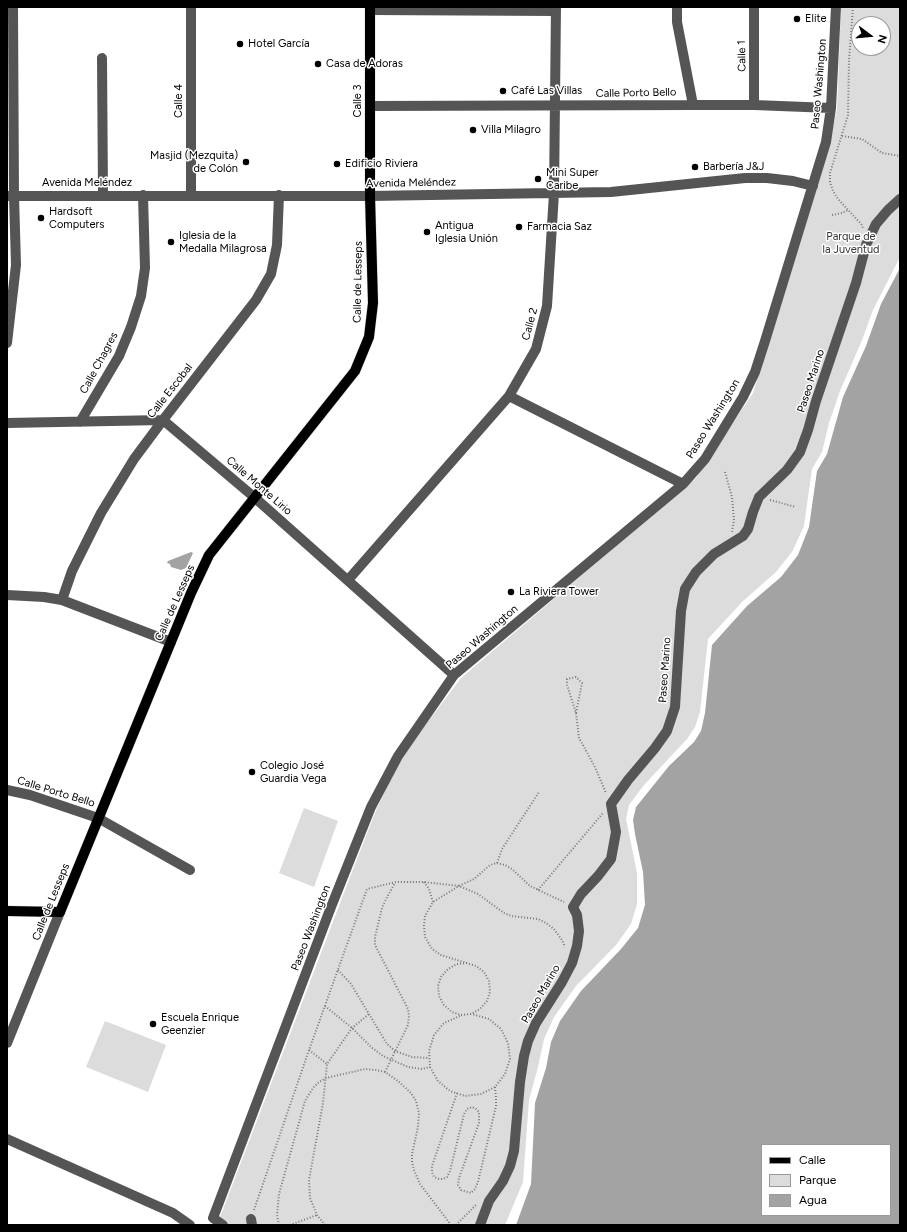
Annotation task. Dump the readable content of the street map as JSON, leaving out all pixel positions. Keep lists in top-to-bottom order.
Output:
{
  "streets": {
    "main road": ["Calle 3", "Calle de Lesseps"],
    "street": [
      "Calle 1",
      "Paseo Washington",
      "Calle Porto Bello",
      "Calle 4",
      "Avenida Meléndez",
      "Calle 2",
      "Calle Chagres",
      "Paseo Marino",
      "Calle Escobal",
      "Calle Monte Lirio"
    ]
  },
  "crossings": [
    ["Calle 1", "Calle Porto Bello"],
    ["Paseo Washington", "Calle Porto Bello"],
    ["Paseo Washington", "Avenida Meléndez"],
    ["Paseo Washington", "Calle Monte Lirio"],
    ["Calle Porto Bello", "Calle 3"],
    ["Calle Porto Bello", "Calle de Lesseps"],
    ["Calle Porto Bello", "Calle 2"],
    ["Calle 4", "Avenida Meléndez"],
    ["Calle 3", "Avenida Meléndez"],
    ["Calle 3", "Calle de Lesseps"],
    ["Avenida Meléndez", "Calle de Lesseps"],
    ["Avenida Meléndez", "Calle 2"],
    ["Avenida Meléndez", "Calle Chagres"],
    ["Avenida Meléndez", "Calle Escobal"],
    ["Calle de Lesseps", "Calle Monte Lirio"],
    ["Calle 2", "Calle Monte Lirio"],
    ["Calle Escobal", "Calle Monte Lirio"]
  ],
  "parks": ["Parque de la Juventud"],
  "places": [
    "Elite",
    "Hotel García",
    "Casa de Adoras",
    "Café Las Villas",
    "Villa Milagro",
    "Masjid (Mezquita) de Colón",
    "Edificio Riviera",
    "Barbería J&J",
    "Mini Super Caribe",
    "Hardsoft Computers",
    "Farmacia Saz",
    "Antigua Iglesia Unión",
    "Iglesia de la Medalla Milagrosa",
    "La Riviera Tower",
    "Colegio José Guardia Vega",
    "Escuela Enrique Geenzier"
  ],
  "legend": ["Calle", "Parque", "Agua"],
  "north": "right"
}
